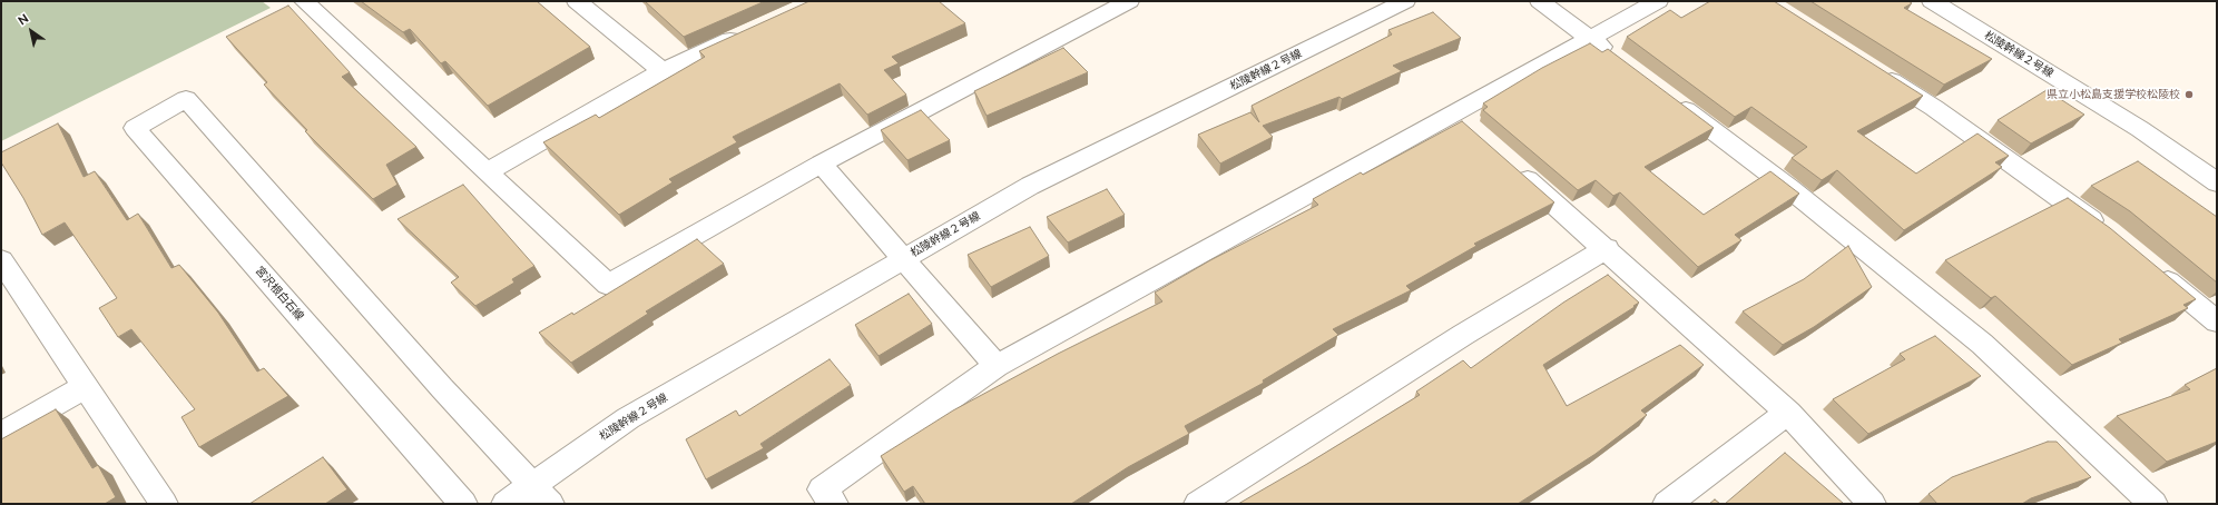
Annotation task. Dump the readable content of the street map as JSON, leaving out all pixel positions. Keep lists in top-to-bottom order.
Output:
{
  "streets": {
    "street": ["松陵幹線２号線", "宮沢根白石線"]
  },
  "crossings": [
    ["松陵幹線２号線", "宮沢根白石線"]
  ],
  "places": ["県立小松島支援学校松陵校"],
  "north": "top left"
}
